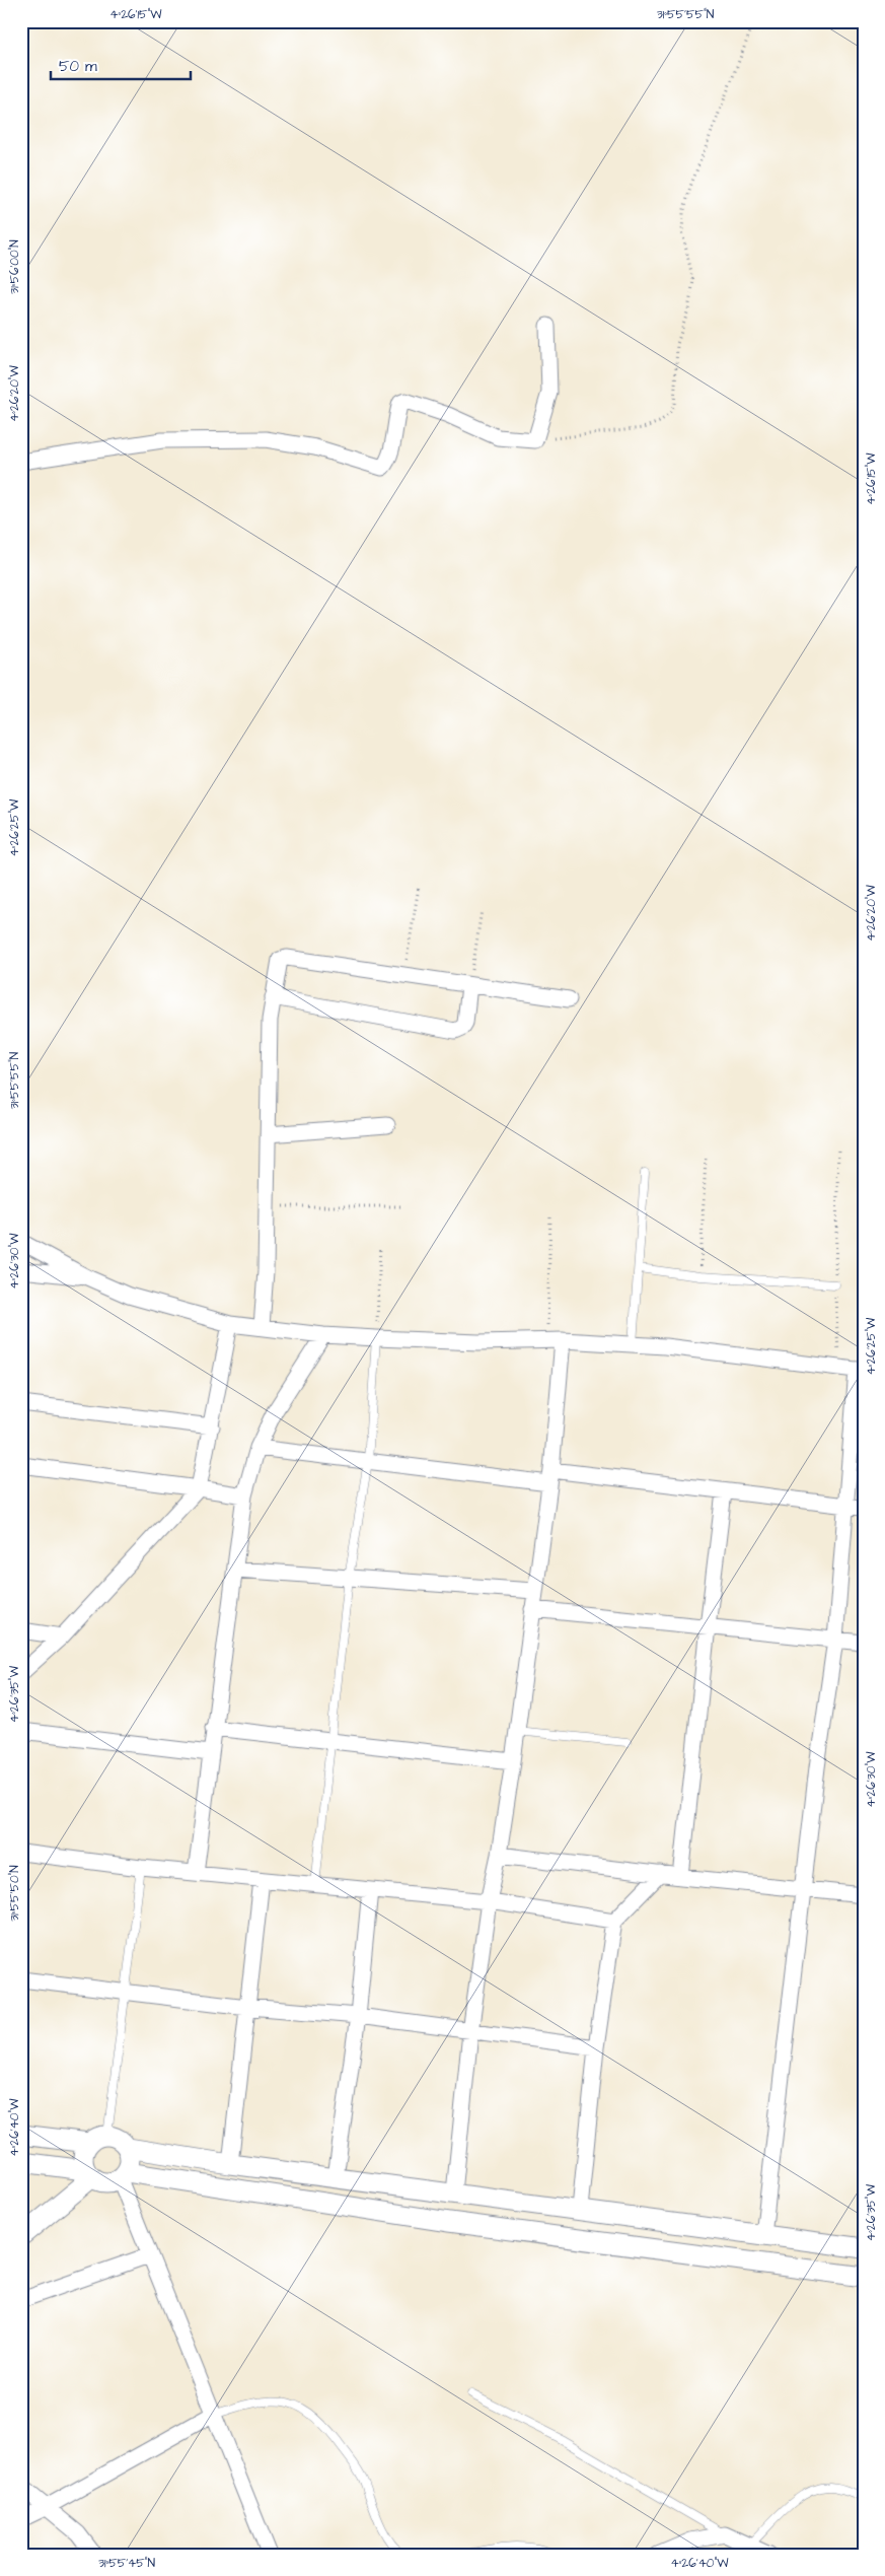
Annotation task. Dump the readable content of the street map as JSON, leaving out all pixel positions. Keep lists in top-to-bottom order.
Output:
{
  "scale_bar": "50 m",
  "coordinates": [
    "4°26'15\"W",
    "31°55'55\"N",
    "31°56'00\"N",
    "4°26'20\"W",
    "4°26'25\"W",
    "4°26'30\"W",
    "4°26'35\"W",
    "31°55'50\"N",
    "4°26'40\"W",
    "31°55'45\"N"
  ]
}
